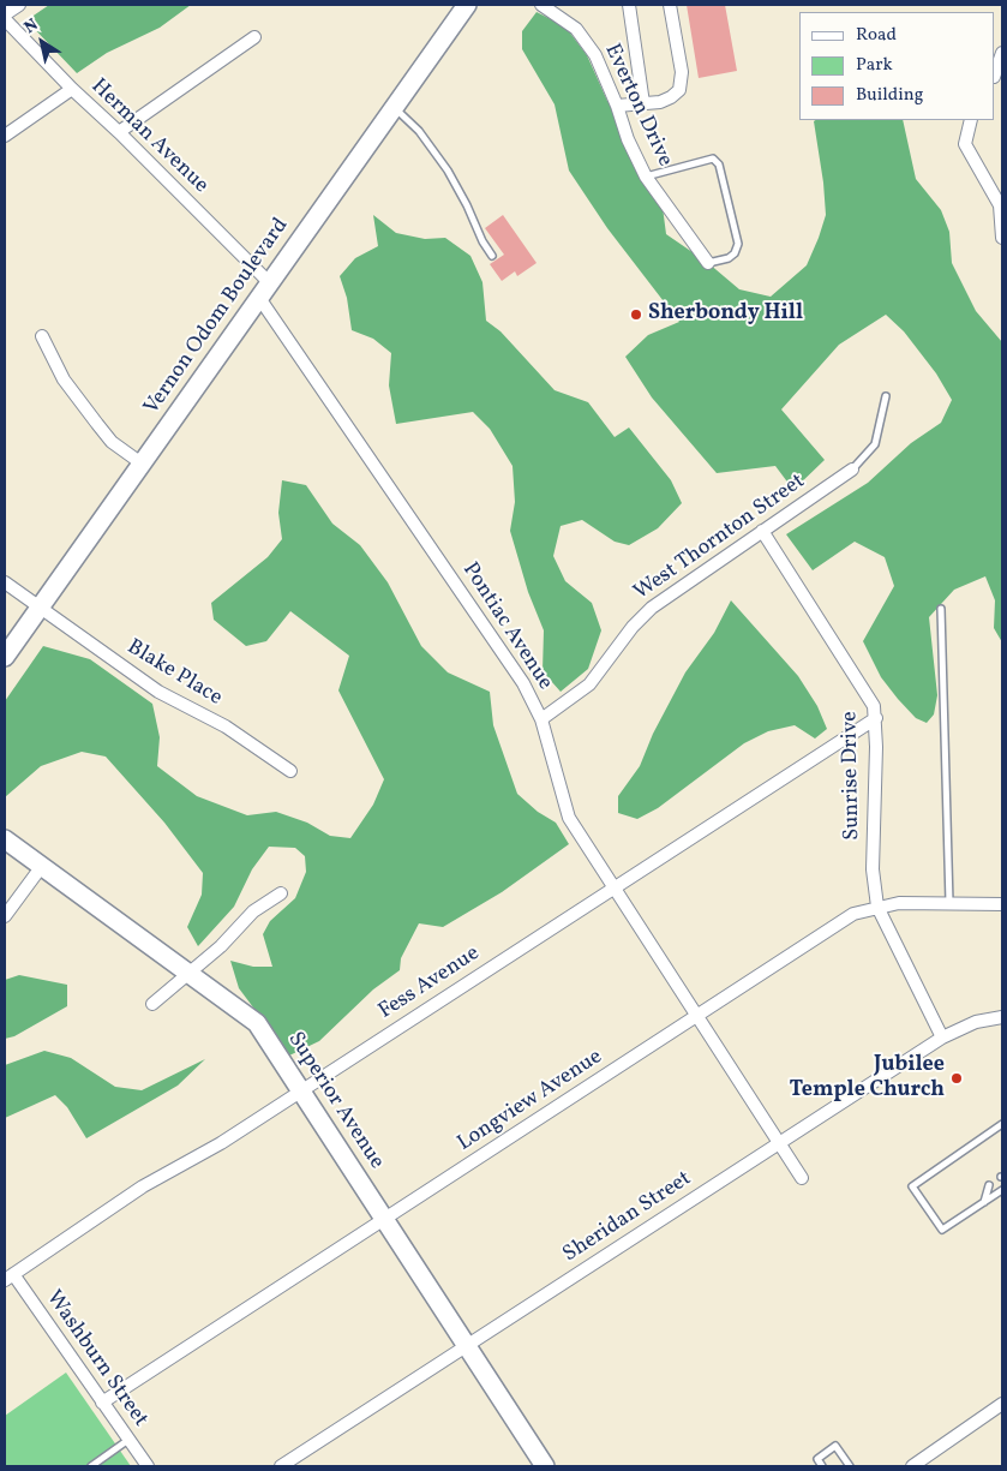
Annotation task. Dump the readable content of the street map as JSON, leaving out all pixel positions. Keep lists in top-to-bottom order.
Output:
{
  "streets": {
    "street": [
      "Everton Drive",
      "Herman Avenue",
      "Vernon Odom Boulevard",
      "West Thornton Street",
      "Pontiac Avenue",
      "Blake Place",
      "Sunrise Drive",
      "Fess Avenue",
      "Superior Avenue",
      "Longview Avenue",
      "Sheridan Street",
      "Washburn Street"
    ]
  },
  "crossings": [
    ["Herman Avenue", "Vernon Odom Boulevard"],
    ["Herman Avenue", "Pontiac Avenue"],
    ["Vernon Odom Boulevard", "Pontiac Avenue"],
    ["Vernon Odom Boulevard", "Blake Place"],
    ["West Thornton Street", "Pontiac Avenue"],
    ["West Thornton Street", "Sunrise Drive"],
    ["Pontiac Avenue", "Fess Avenue"],
    ["Pontiac Avenue", "Longview Avenue"],
    ["Pontiac Avenue", "Sheridan Street"],
    ["Sunrise Drive", "Fess Avenue"],
    ["Sunrise Drive", "Longview Avenue"],
    ["Sunrise Drive", "Sheridan Street"],
    ["Fess Avenue", "Superior Avenue"],
    ["Fess Avenue", "Washburn Street"],
    ["Superior Avenue", "Longview Avenue"],
    ["Superior Avenue", "Sheridan Street"],
    ["Longview Avenue", "Washburn Street"]
  ],
  "places": ["Sherbondy Hill", "Jubilee Temple Church"],
  "legend": ["Road", "Park", "Building"],
  "north": "top left"
}
